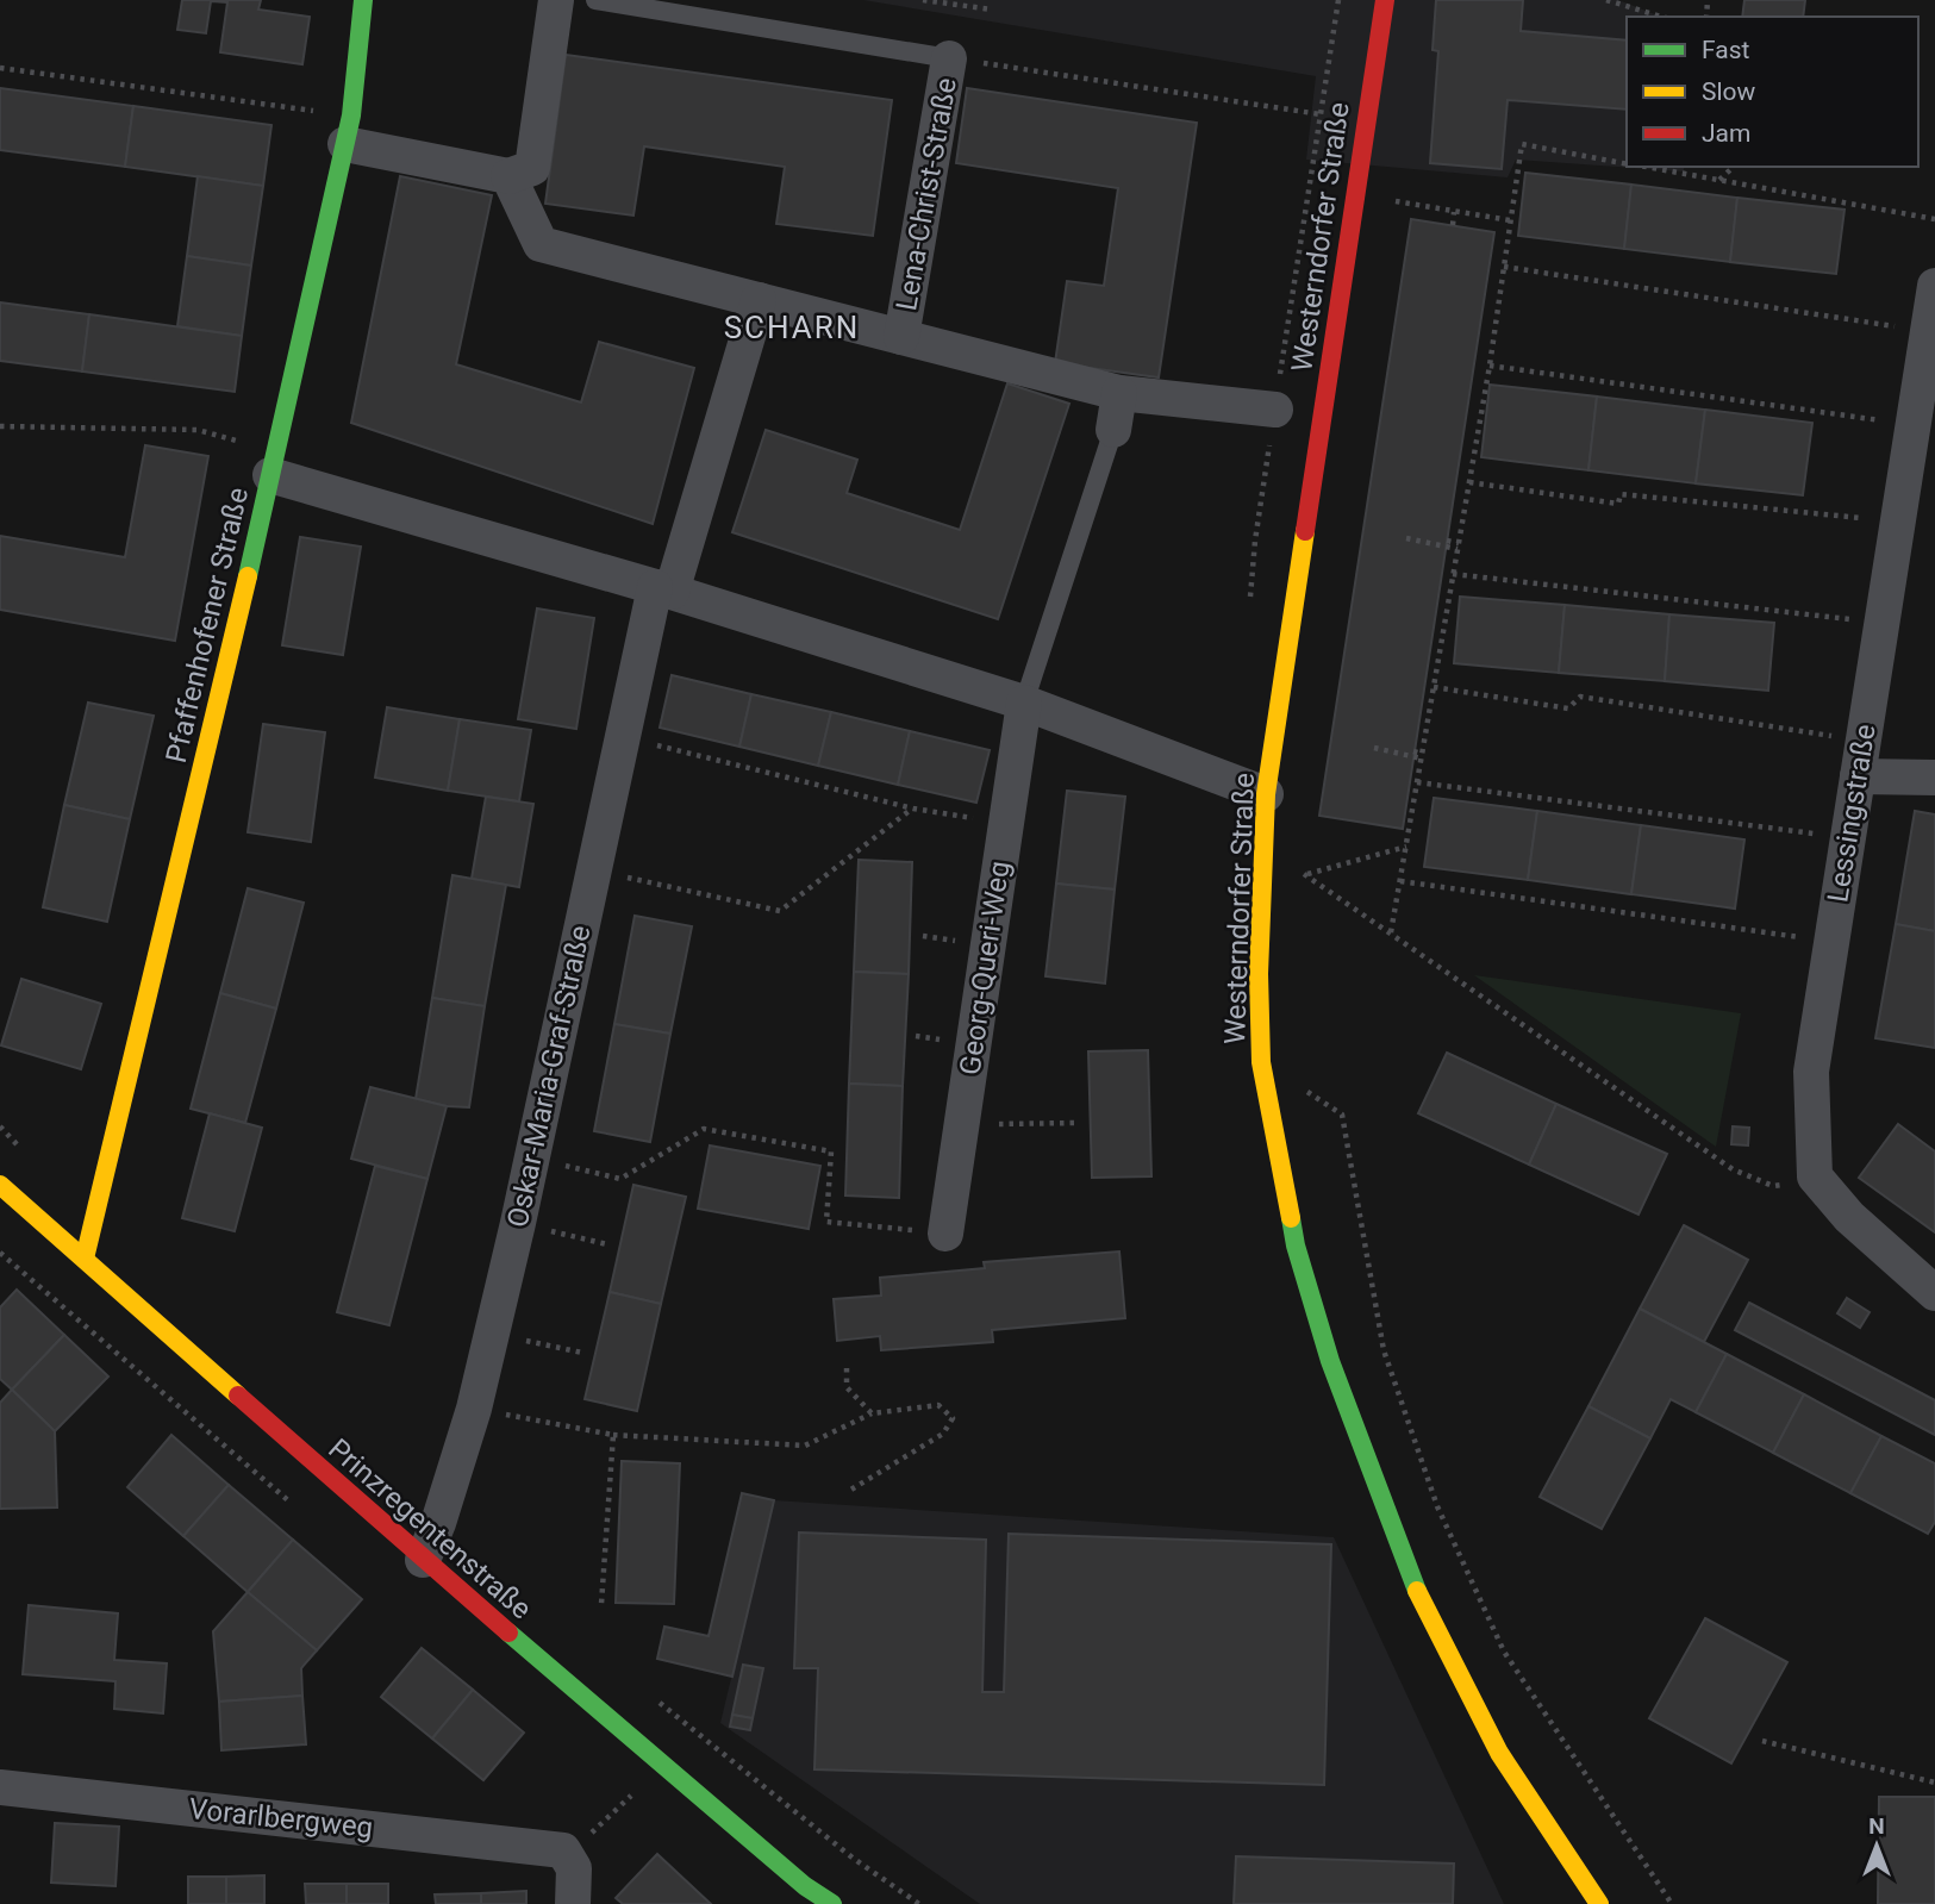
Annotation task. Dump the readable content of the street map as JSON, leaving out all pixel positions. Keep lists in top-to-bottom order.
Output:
{
  "streets": {
    "street": [
      "Lena-Christ-Straße",
      "Westerndorfer Straße",
      "Pfaffenhofener Straße",
      "Lessingstraße",
      "Georg-Queri-Weg",
      "Oskar-Maria-Graf-Straße",
      "Prinzregentenstraße",
      "Vorarlbergweg"
    ]
  },
  "crossings": [
    ["Pfaffenhofener Straße", "Prinzregentenstraße"],
    ["Oskar-Maria-Graf-Straße", "Prinzregentenstraße"]
  ],
  "districts": ["SCHARN"],
  "legend": ["Fast", "Slow", "Jam"],
  "north": "top"
}
